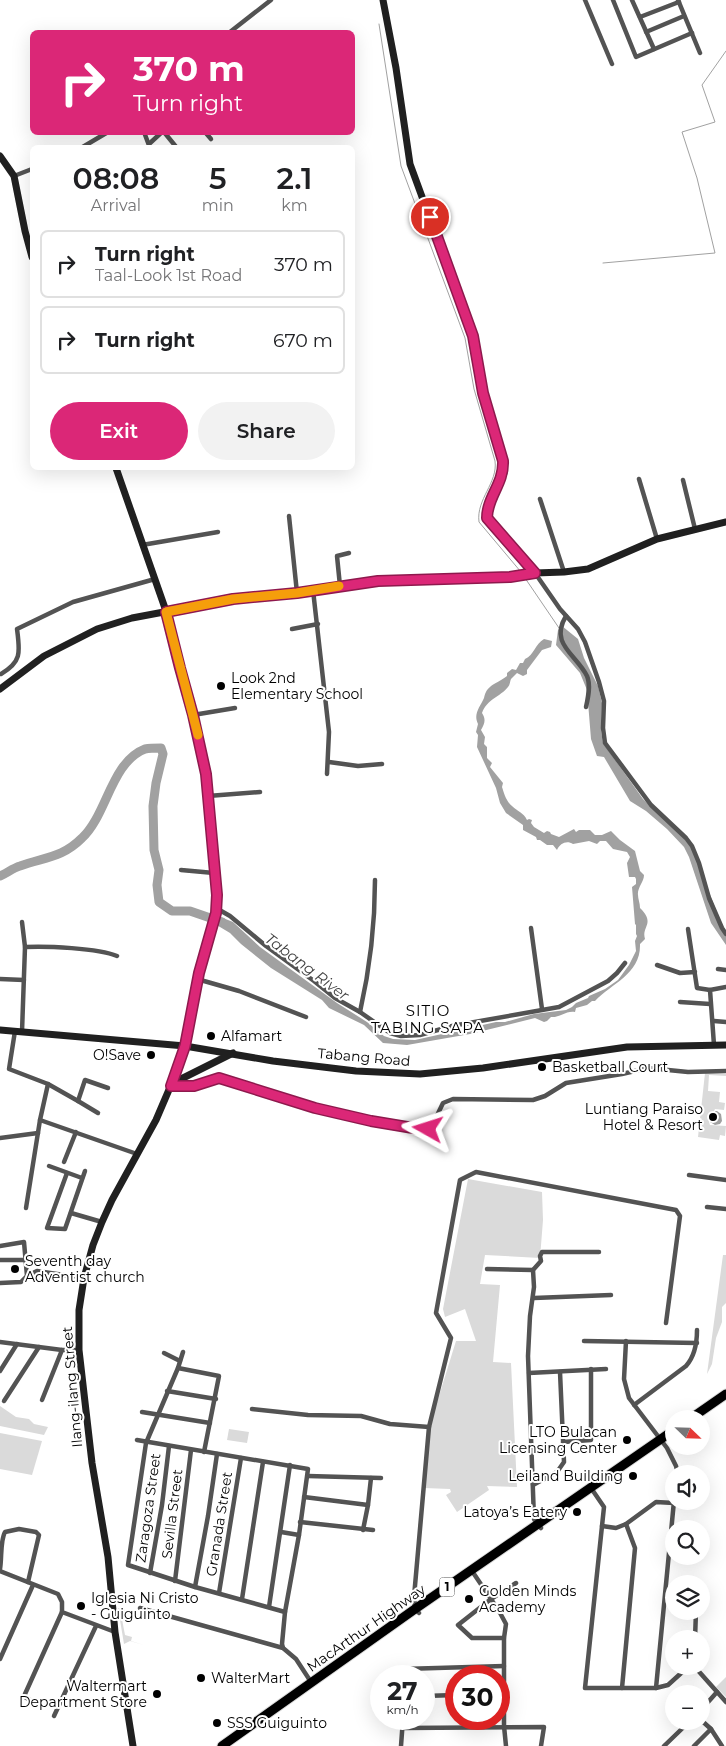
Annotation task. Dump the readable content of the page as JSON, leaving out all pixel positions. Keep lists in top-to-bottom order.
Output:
{
  "streets": {
    "highway": ["1", "MacArthur Highway"],
    "street": [
      "Tabang Road",
      "Ilang-ilang Street",
      "Zaragoza Street",
      "Sevilla Street",
      "Granada Street"
    ]
  },
  "crossings": [
    ["Tabang Road", "Ilang-ilang Street"]
  ],
  "districts": ["SITIO TABING SAPA"],
  "water": ["Tabang River"],
  "places": [
    "Look 2nd Elementary School",
    "Alfamart",
    "O!Save",
    "Basketball Court",
    "Luntiang Paraiso Hotel & Resort",
    "Seventh day Adventist church",
    "LTO Bulacan Licensing Center",
    "Leiland Building",
    "Latoya’s Eatery",
    "Golden Minds Academy",
    "Iglesia Ni Cristo - Guiguinto",
    "WalterMart",
    "Waltermart Department Store",
    "SSS Guiguinto"
  ],
  "north": "bottom right",
  "page": {
    "turn": ["370 m", "Turn right"],
    "eta": [
      "08:08",
      "Arrival",
      "5",
      "min",
      "2.1",
      "km"
    ],
    "list": [
      {
        "name": "Turn right",
        "note": "Taal-Look 1st Road",
        "value": "370 m"
      },
      {
        "name": "Turn right",
        "value": "670 m"
      }
    ],
    "buttons": ["Exit", "Share"],
    "map_buttons": ["+", "−"],
    "speed": "27 km/h",
    "limit": "30"
  }
}
